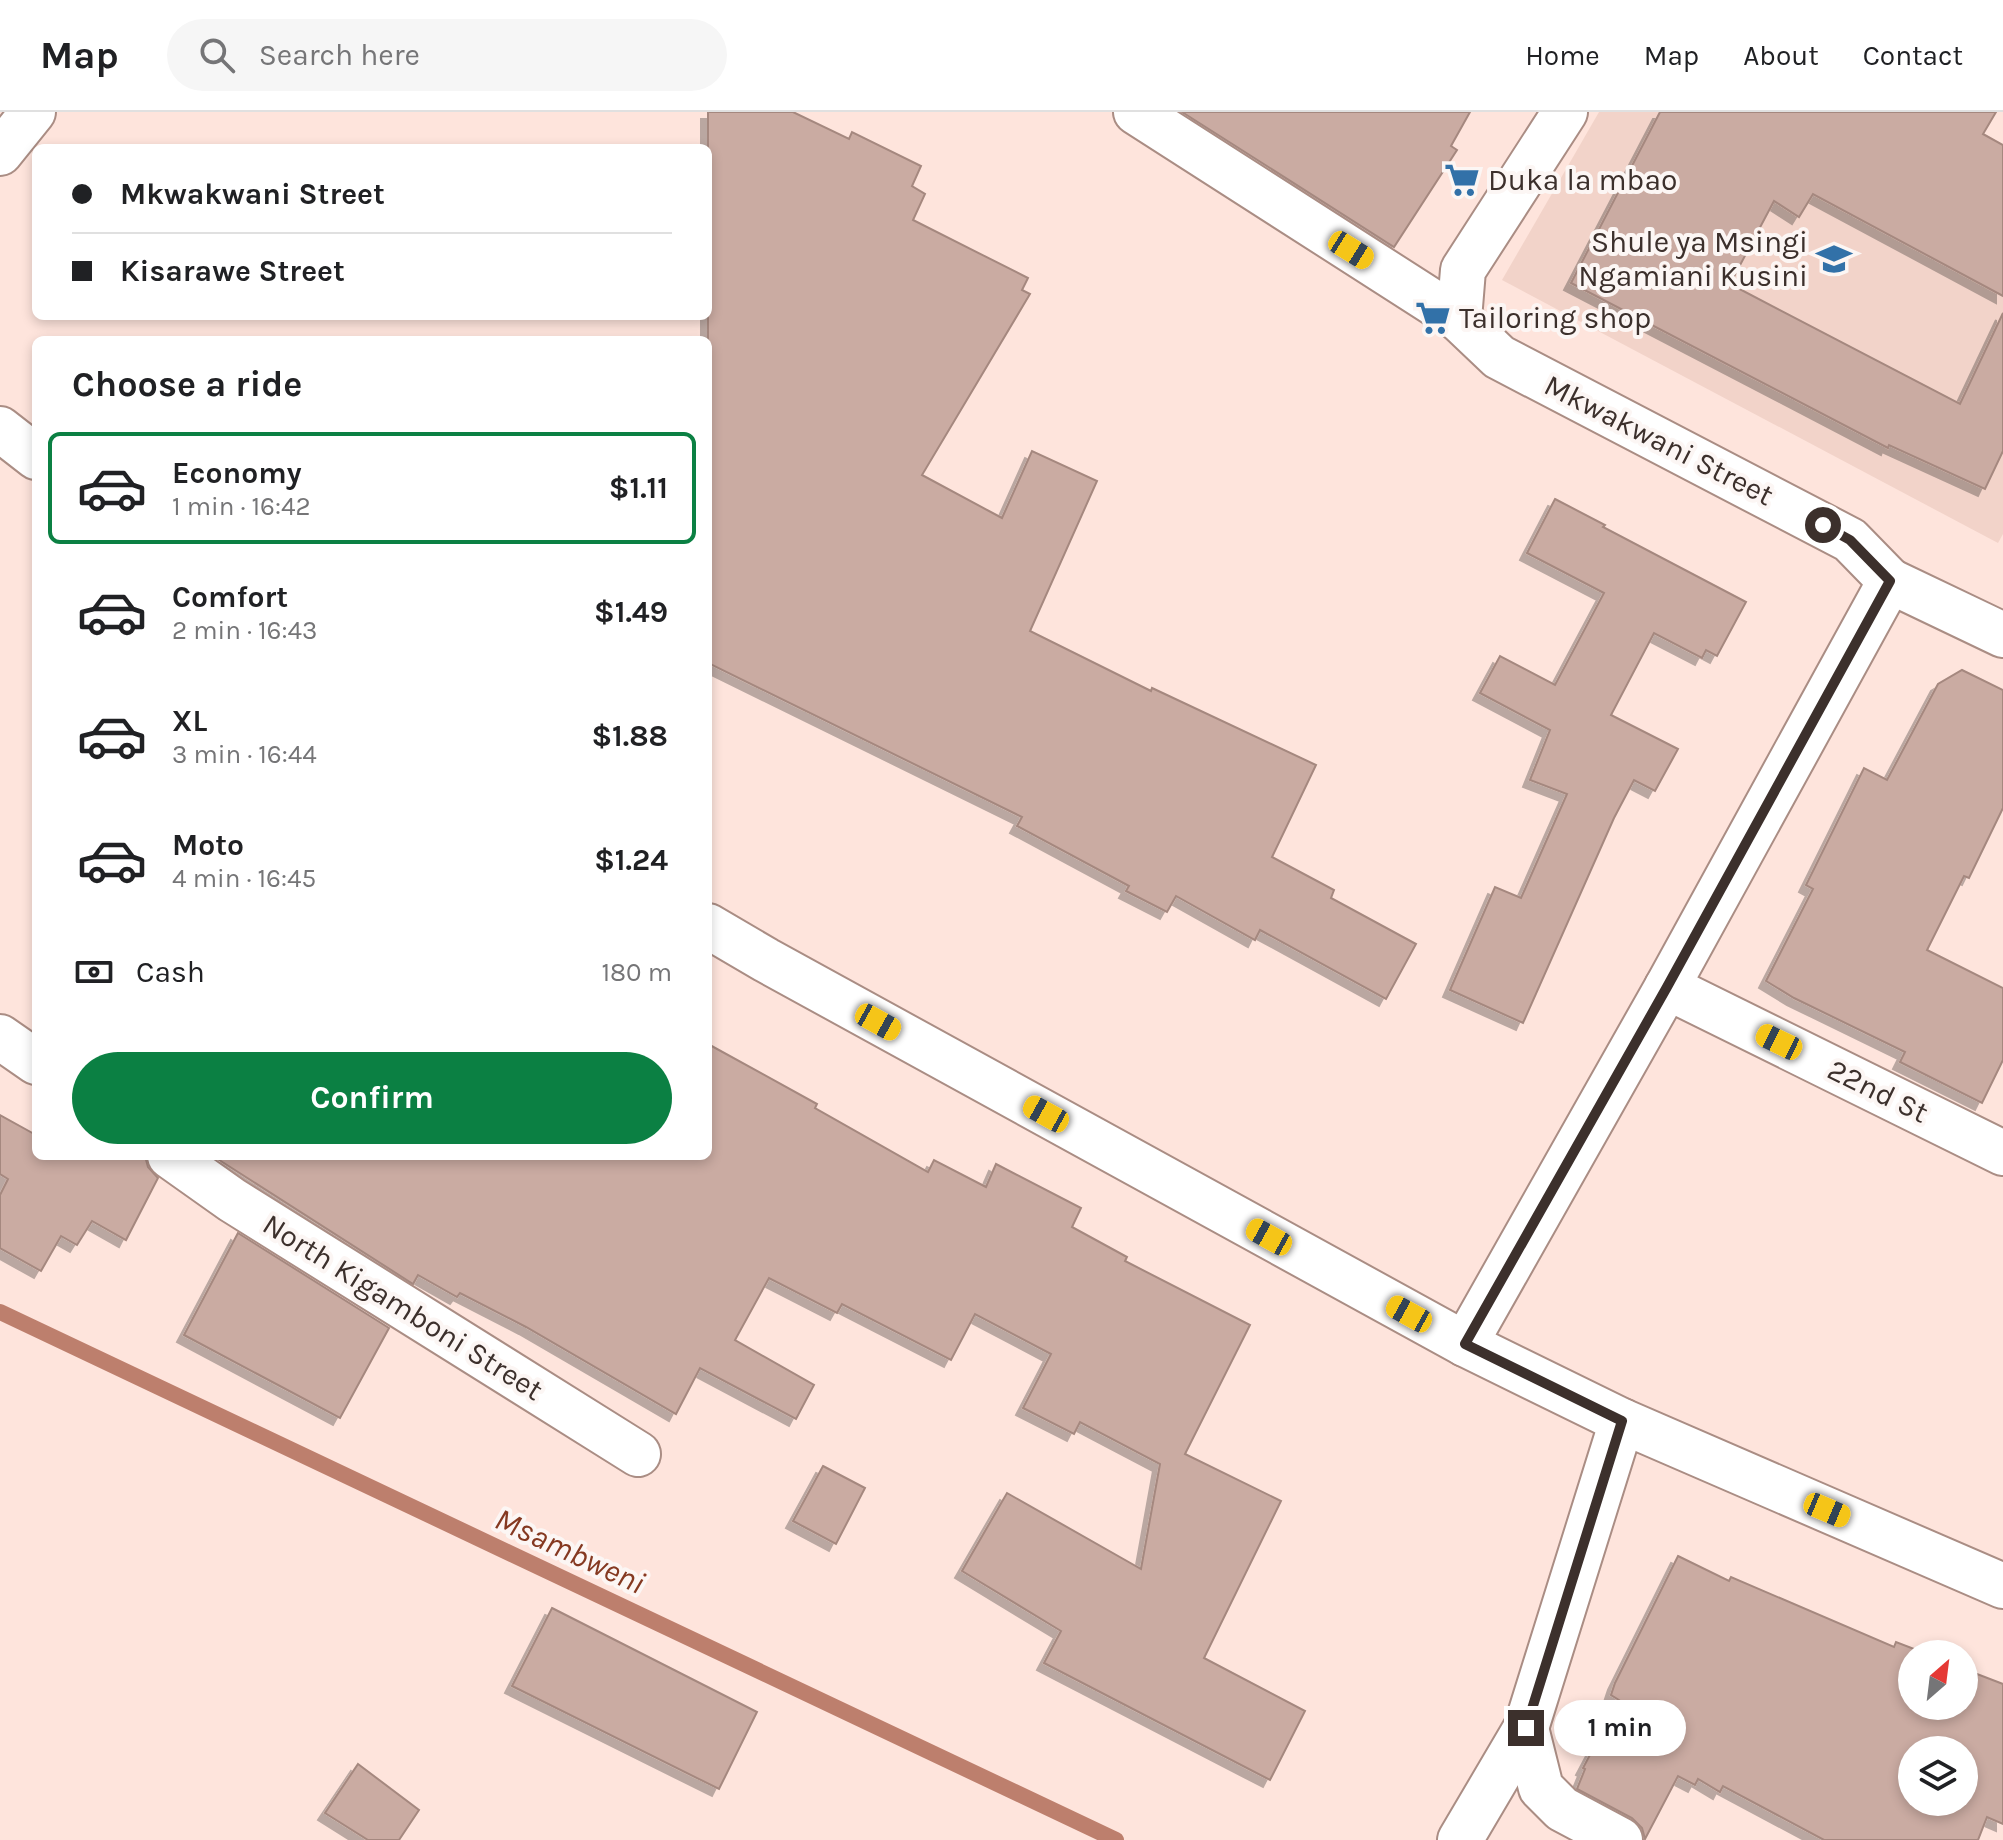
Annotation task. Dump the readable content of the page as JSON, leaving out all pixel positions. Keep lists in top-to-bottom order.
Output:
{
  "streets": {
    "street": ["Mkwakwani Street", "22nd St", "North Kigamboni Street"]
  },
  "water": ["Msambweni"],
  "places": {
    "supermarket": ["Duka la mbao", "Tailoring shop"],
    "school or university": ["Shule ya Msingi Ngamiani Kusini"]
  },
  "north": "top right",
  "page": {
    "header": "Map",
    "search": "Search here",
    "nav": [
      "Home",
      "Map",
      "About",
      "Contact"
    ],
    "banner": ["Mkwakwani Street", "Kisarawe Street"],
    "heading": "Choose a ride",
    "list": [
      {
        "name": "Economy",
        "note": "1 min · 16:42",
        "value": "$1.11"
      },
      {
        "name": "Comfort",
        "note": "2 min · 16:43",
        "value": "$1.49"
      },
      {
        "name": "XL",
        "note": "3 min · 16:44",
        "value": "$1.88"
      },
      {
        "name": "Moto",
        "note": "4 min · 16:45",
        "value": "$1.24"
      }
    ],
    "pay": ["Cash", "180 m"],
    "buttons": "Confirm",
    "bubble": "1 min"
  }
}
